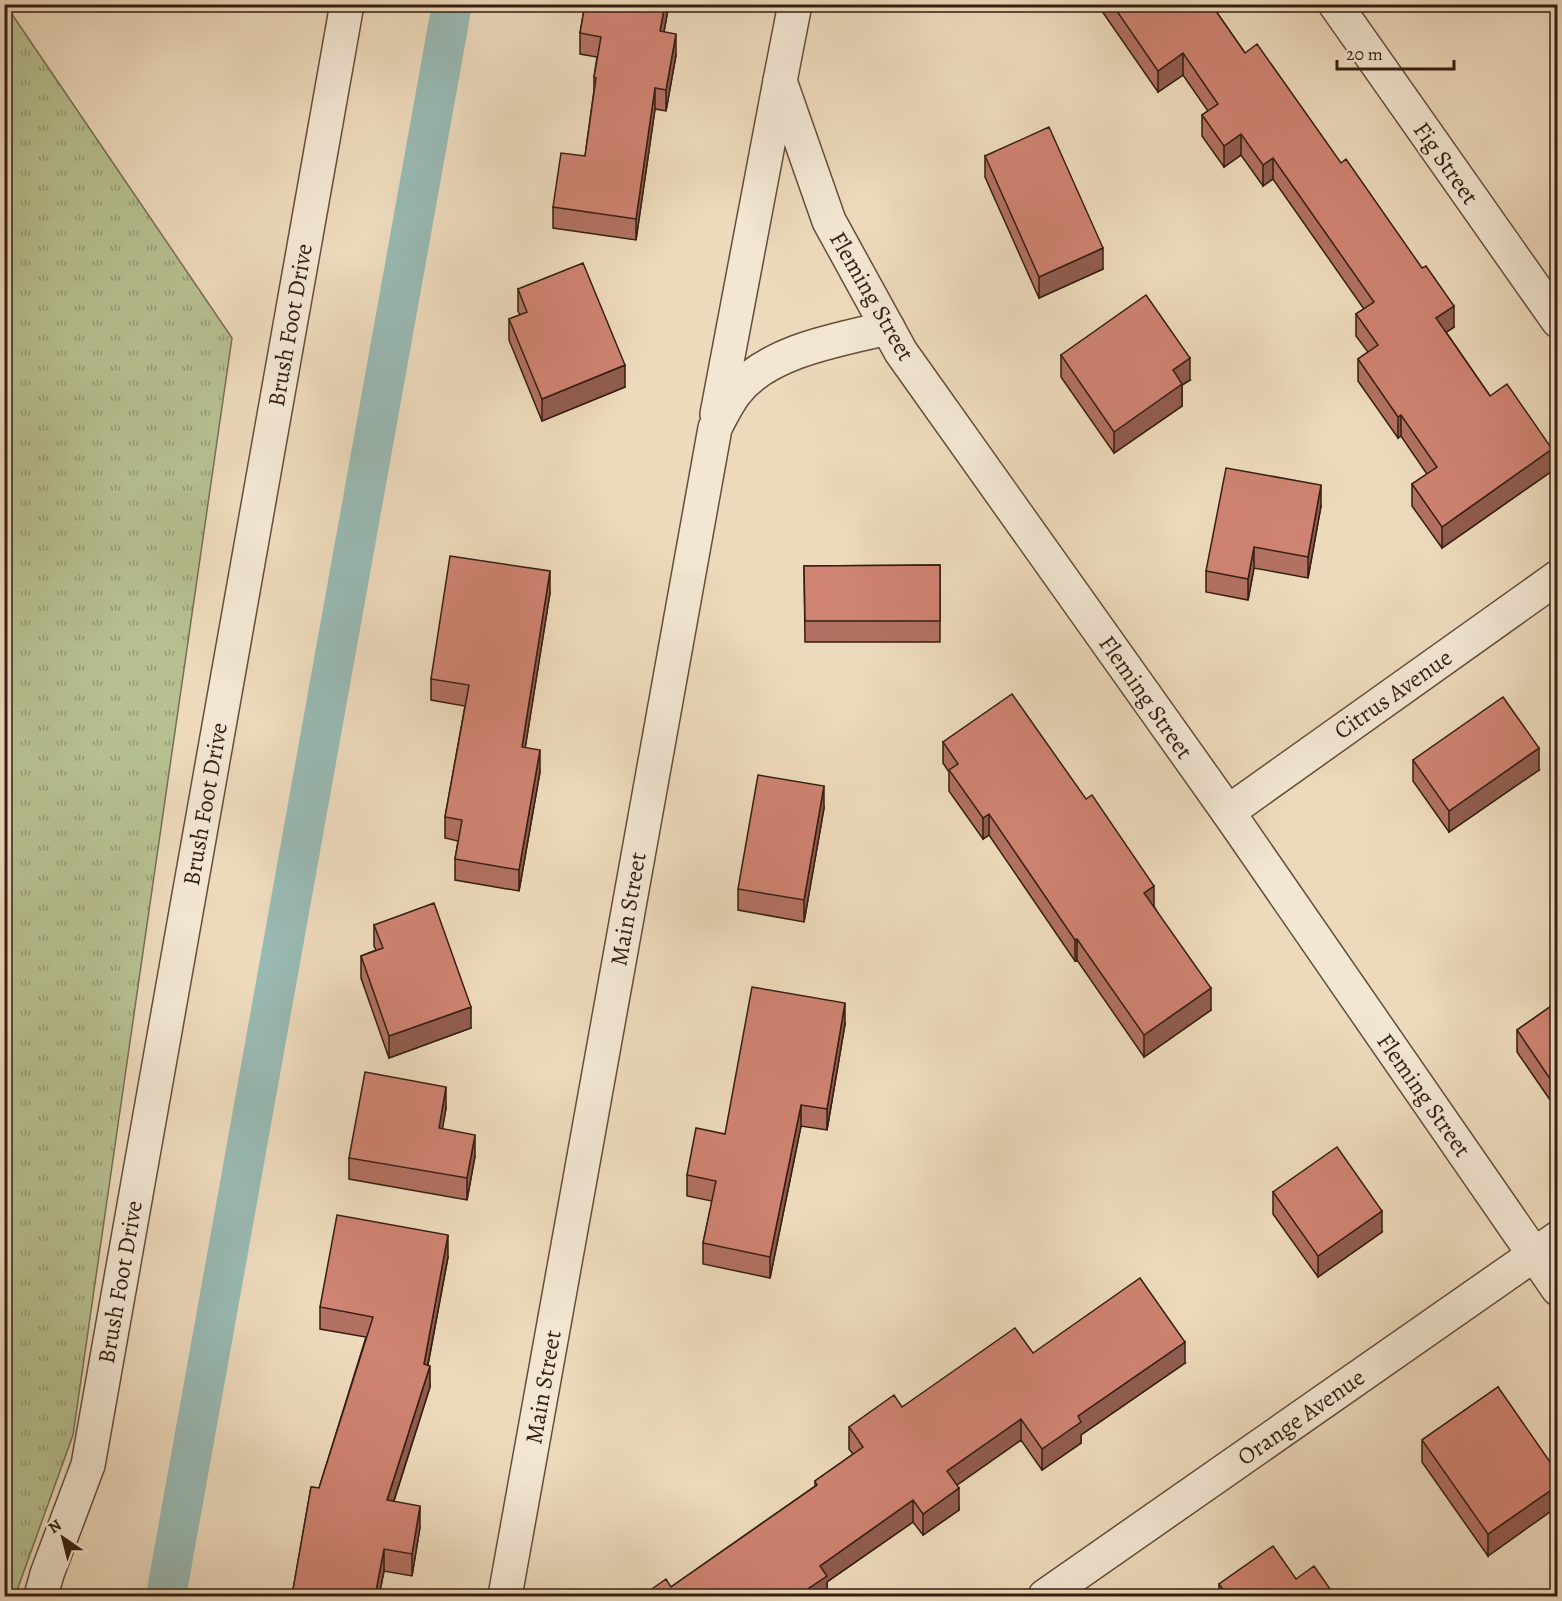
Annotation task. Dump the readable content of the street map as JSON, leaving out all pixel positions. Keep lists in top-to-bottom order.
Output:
{
  "streets": {
    "street": [
      "Fig Street",
      "Fleming Street",
      "Brush Foot Drive",
      "Citrus Avenue",
      "Main Street",
      "Orange Avenue"
    ]
  },
  "crossings": [
    ["Fleming Street", "Citrus Avenue"],
    ["Fleming Street", "Main Street"],
    ["Fleming Street", "Orange Avenue"]
  ],
  "scale_bar": "20 m",
  "north": "top left"
}
